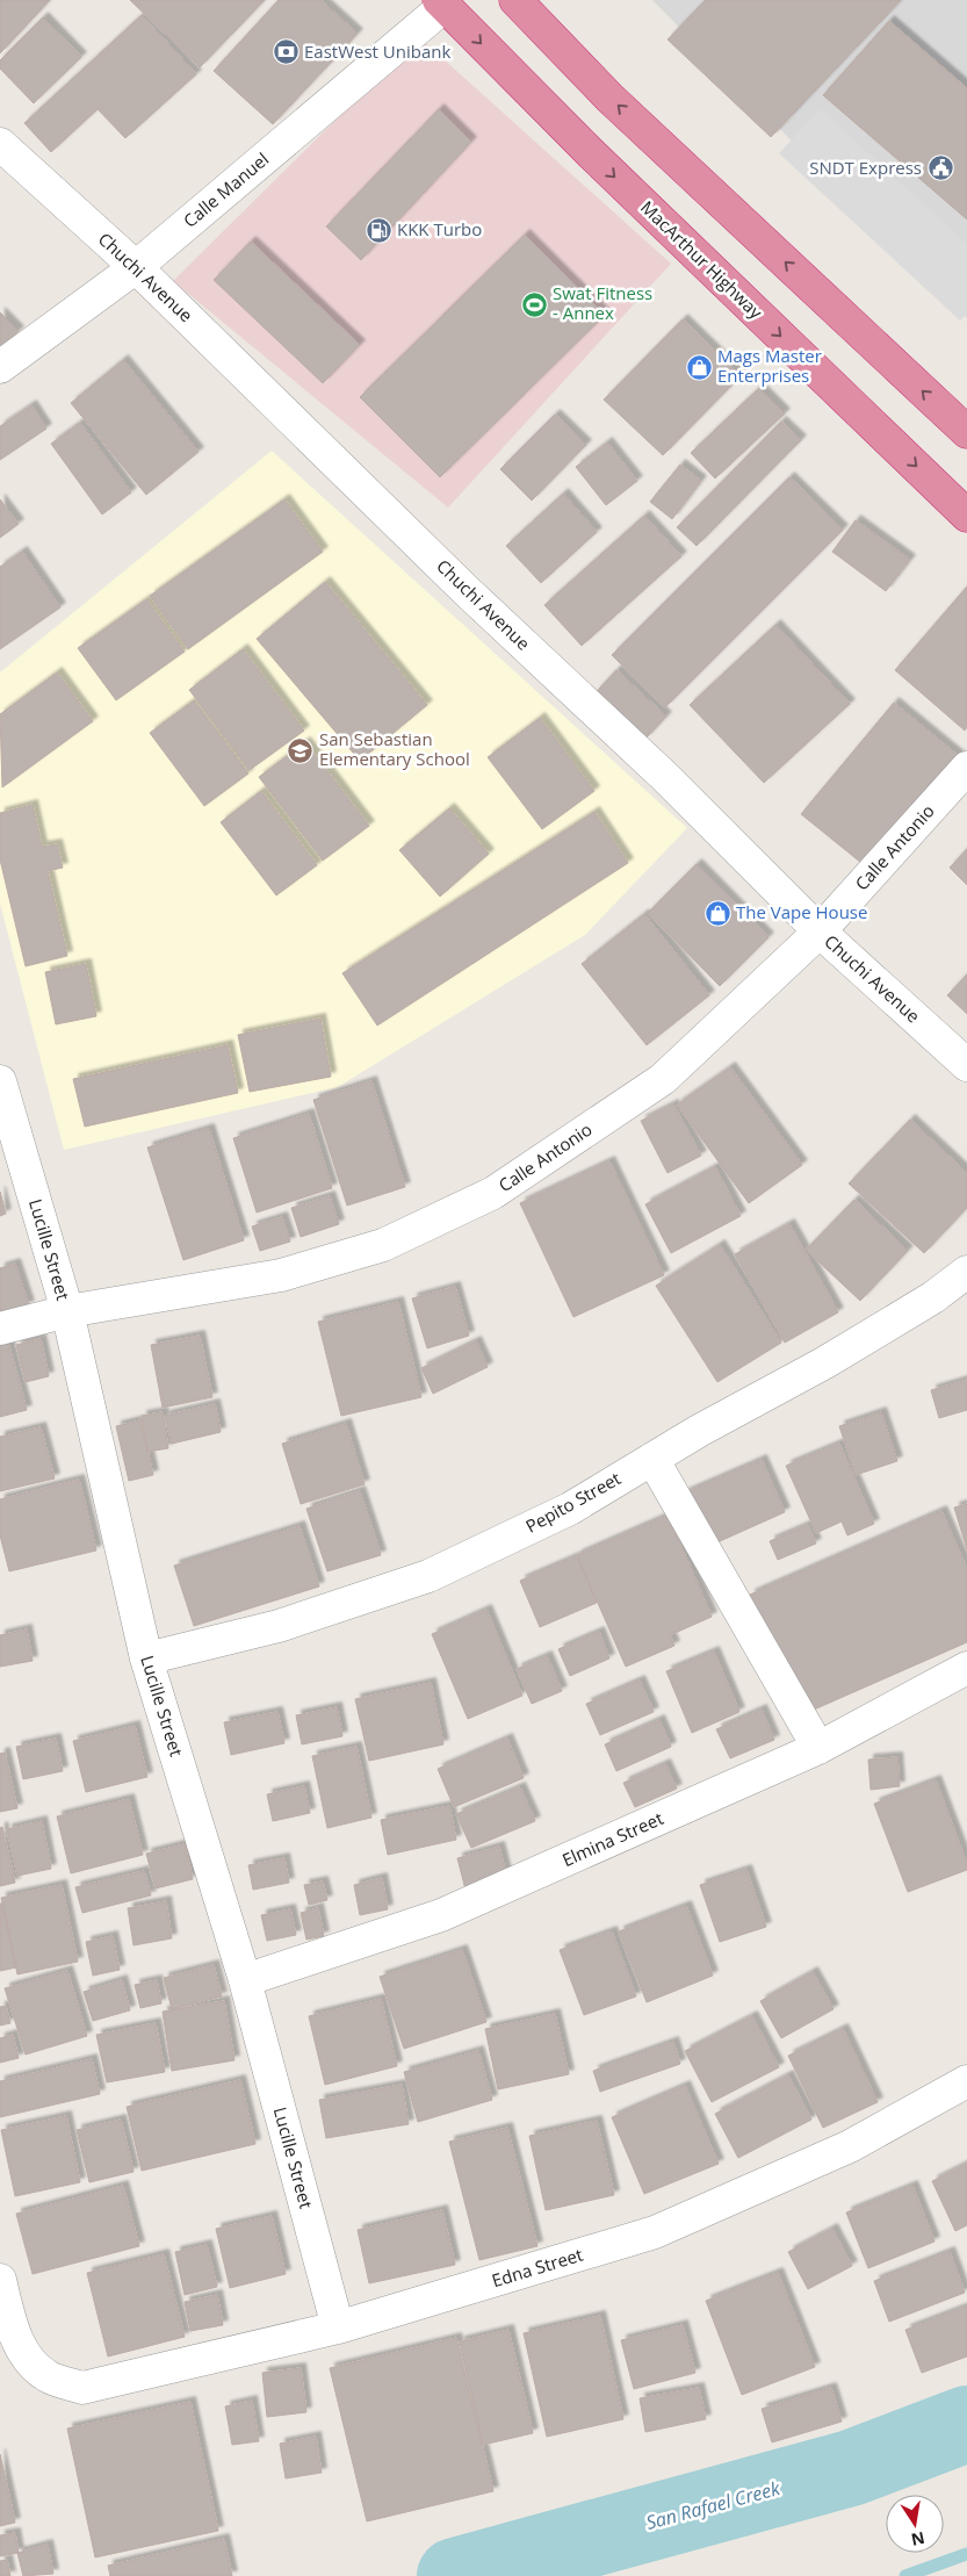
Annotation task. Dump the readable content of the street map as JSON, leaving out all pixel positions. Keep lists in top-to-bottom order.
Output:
{
  "streets": {
    "highway": ["MacArthur Highway"],
    "street": [
      "Calle Manuel",
      "Chuchi Avenue",
      "Calle Antonio",
      "Lucille Street",
      "Pepito Street",
      "Elmina Street",
      "Edna Street"
    ]
  },
  "crossings": [
    ["Calle Manuel", "MacArthur Highway"],
    ["Calle Manuel", "Chuchi Avenue"],
    ["Chuchi Avenue", "Calle Antonio"],
    ["Calle Antonio", "Lucille Street"],
    ["Lucille Street", "Pepito Street"],
    ["Lucille Street", "Elmina Street"],
    ["Lucille Street", "Edna Street"]
  ],
  "water": ["San Rafael Creek"],
  "places": {
    "bank": ["EastWest Unibank"],
    "public building": ["SNDT Express"],
    "fuel station": ["KKK Turbo"],
    "sports": ["Swat Fitness - Annex"],
    "shop": ["Mags Master Enterprises", "The Vape House"],
    "school or university": ["San Sebastian Elementary School"]
  },
  "north": "bottom"
}
